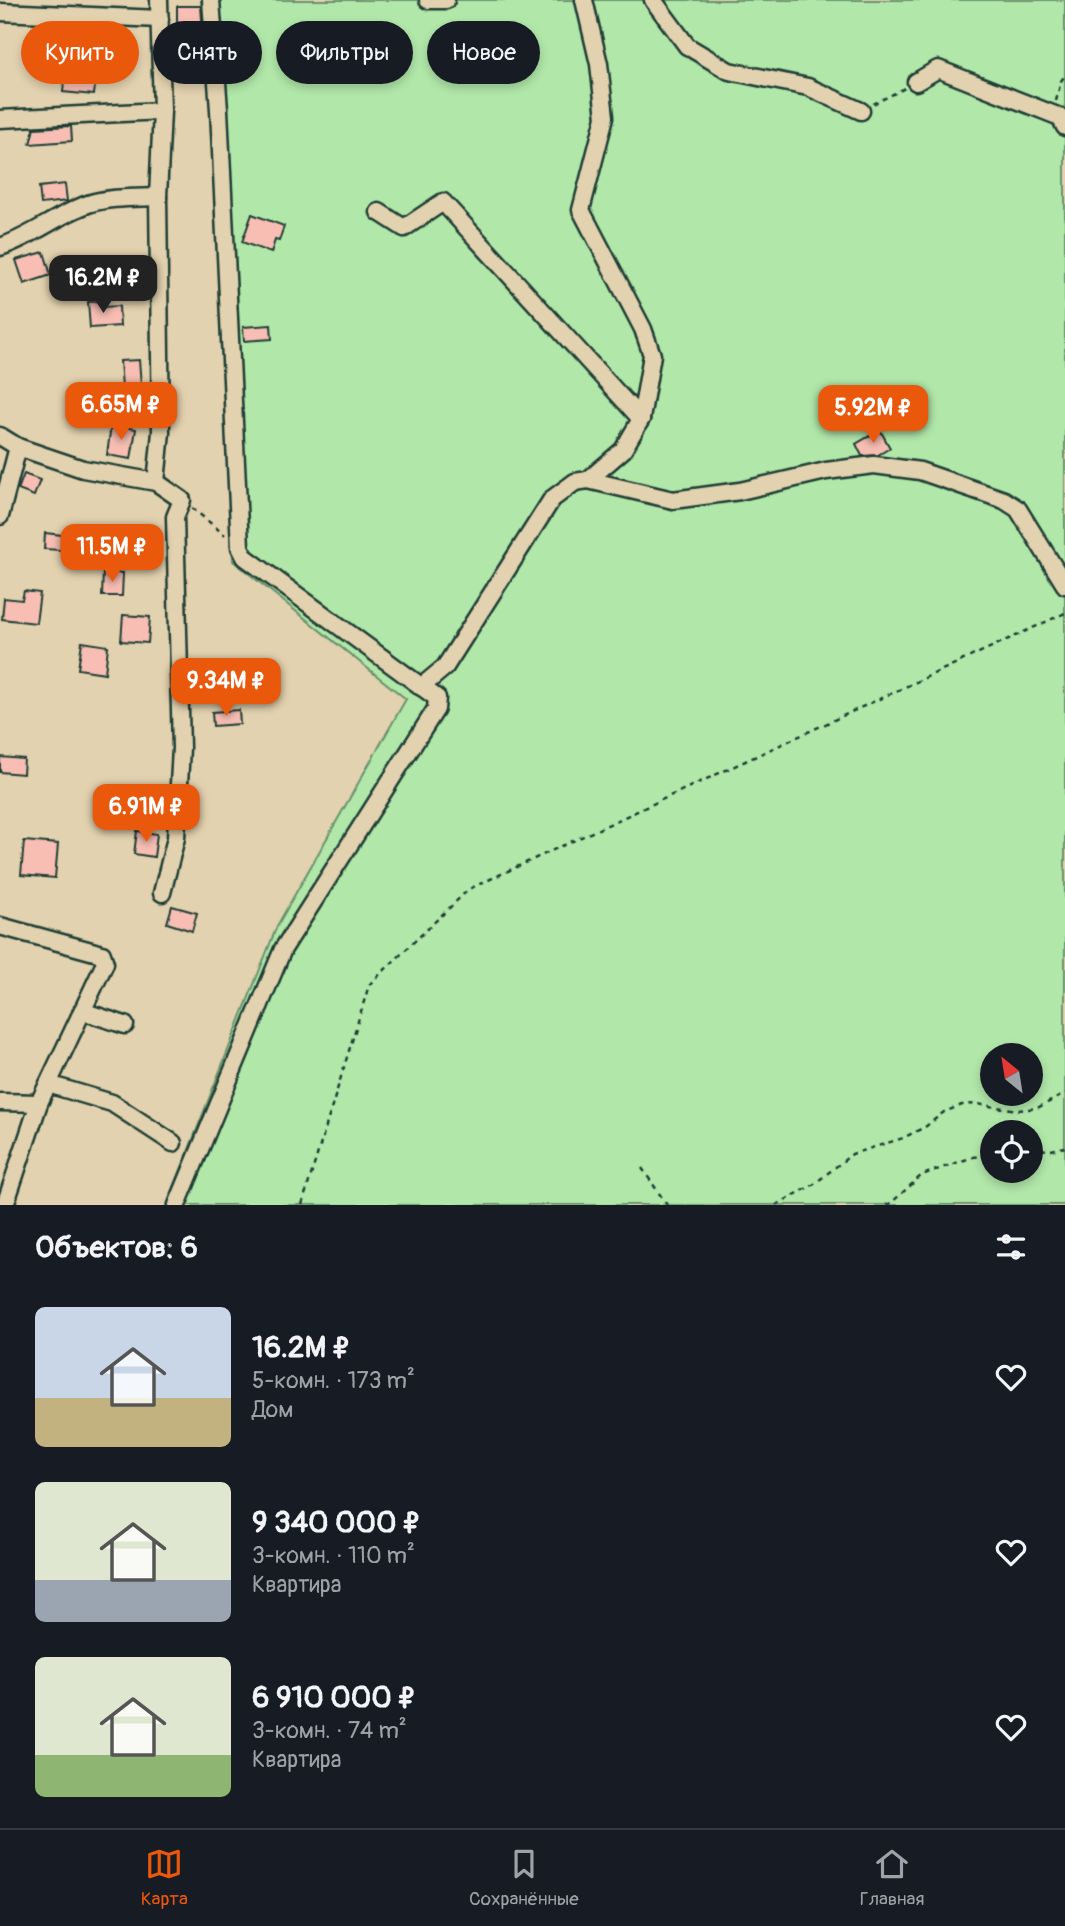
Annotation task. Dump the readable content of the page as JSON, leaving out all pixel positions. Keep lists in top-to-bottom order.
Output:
{
  "north": "top left",
  "page": {
    "chip": [
      "Купить",
      "Снять",
      "Фильтры",
      "Новое"
    ],
    "price": [
      "16.2M ₽",
      "6.65M ₽",
      "5.92M ₽",
      "11.5M ₽",
      "9.34M ₽",
      "6.91M ₽"
    ],
    "heading": "Объектов: 6",
    "list": [
      {
        "name": "16.2M ₽",
        "note": "5-комн. · 173 m² · Дом"
      },
      {
        "name": "9 340 000 ₽",
        "note": "3-комн. · 110 m² · Квартира"
      },
      {
        "name": "6 910 000 ₽",
        "note": "3-комн. · 74 m² · Квартира"
      }
    ],
    "tabs": ["Карта", "Сохранённые", "Главная"]
  }
}
